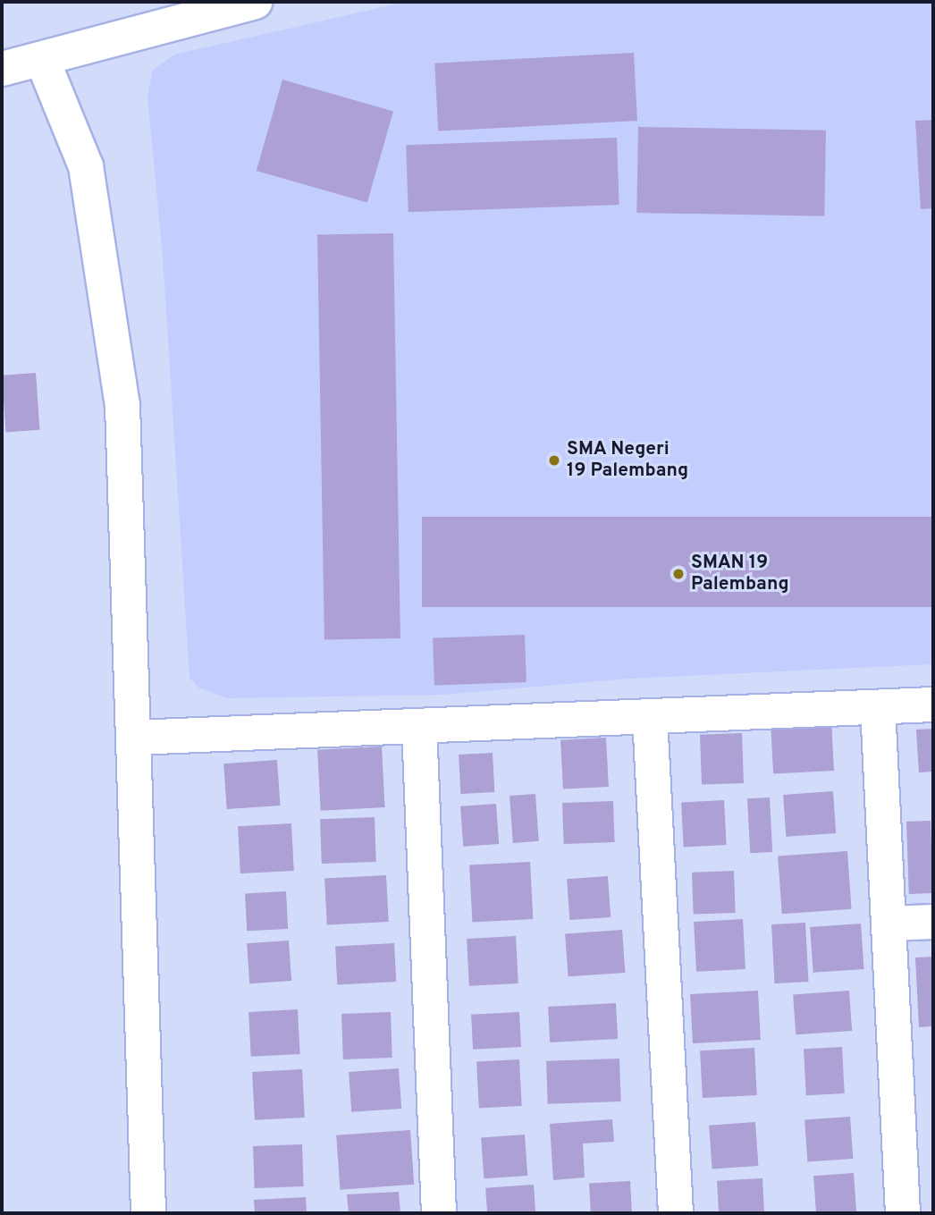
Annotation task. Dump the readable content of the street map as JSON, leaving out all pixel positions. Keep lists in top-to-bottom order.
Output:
{
  "places": ["SMA Negeri 19 Palembang", "SMAN 19 Palembang"]
}
